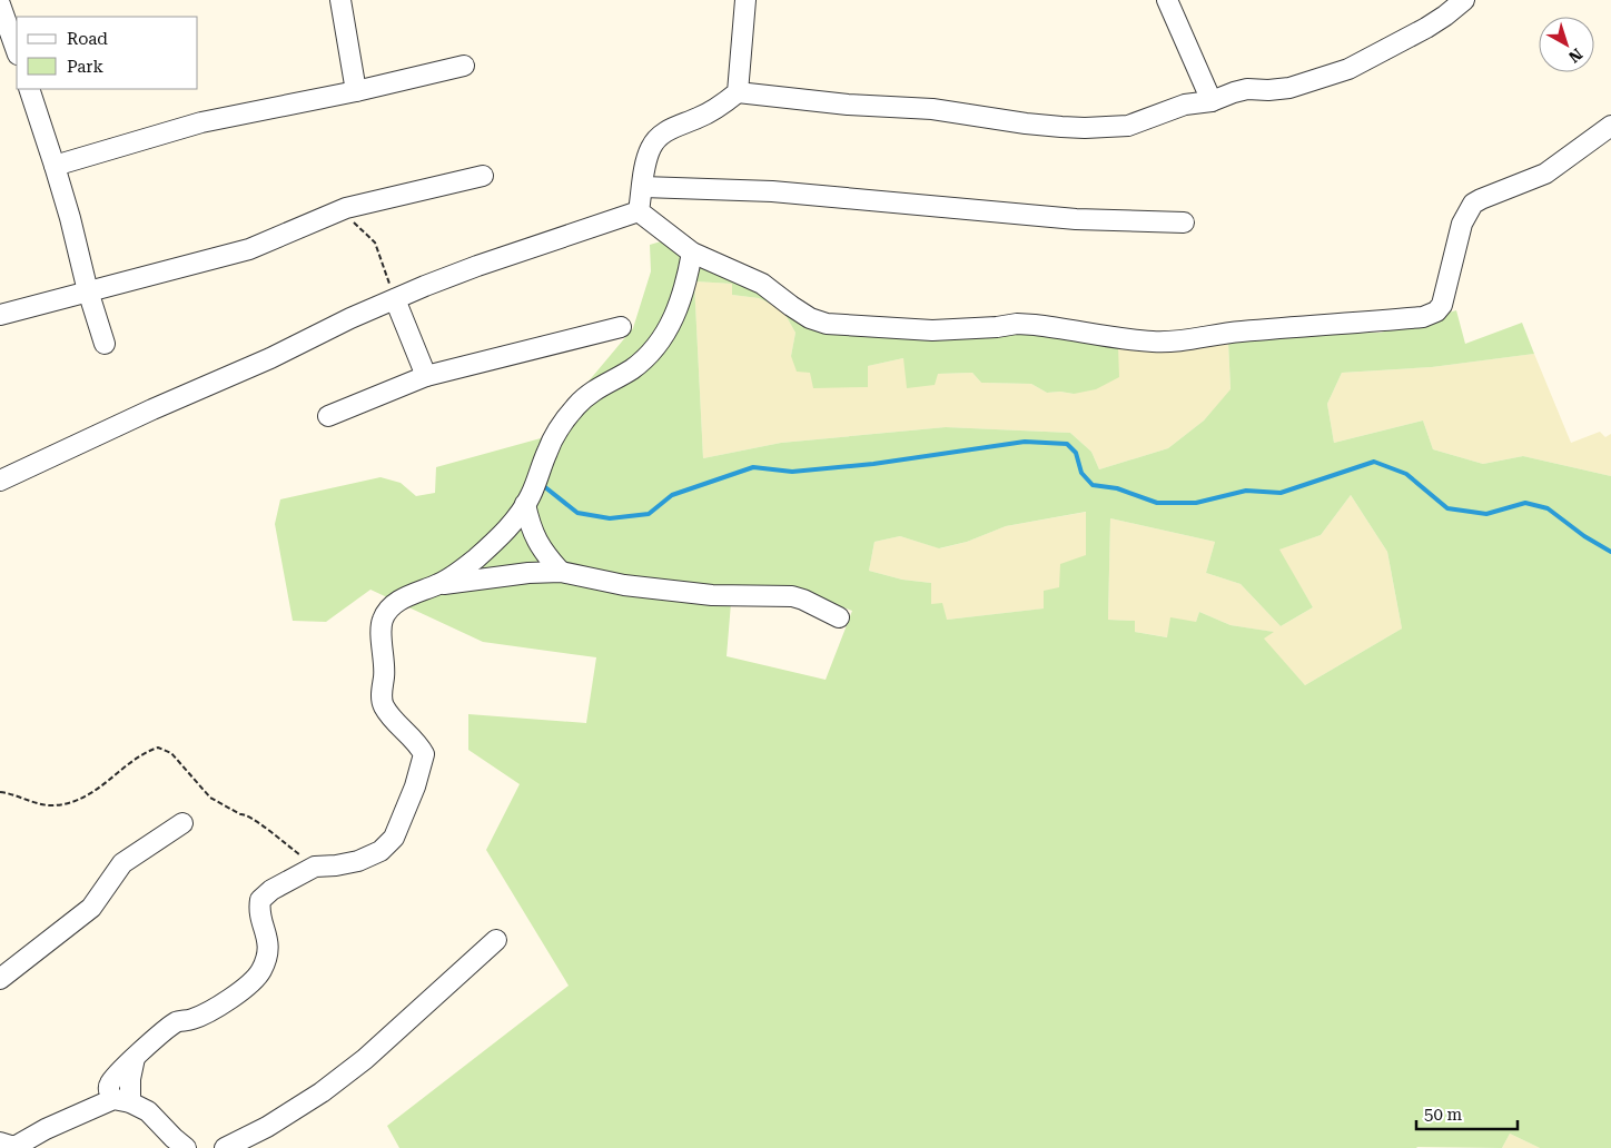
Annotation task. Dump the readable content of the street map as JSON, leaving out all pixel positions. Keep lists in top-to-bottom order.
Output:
{
  "legend": ["Road", "Park"],
  "scale_bar": "50 m",
  "north": "bottom right"
}
